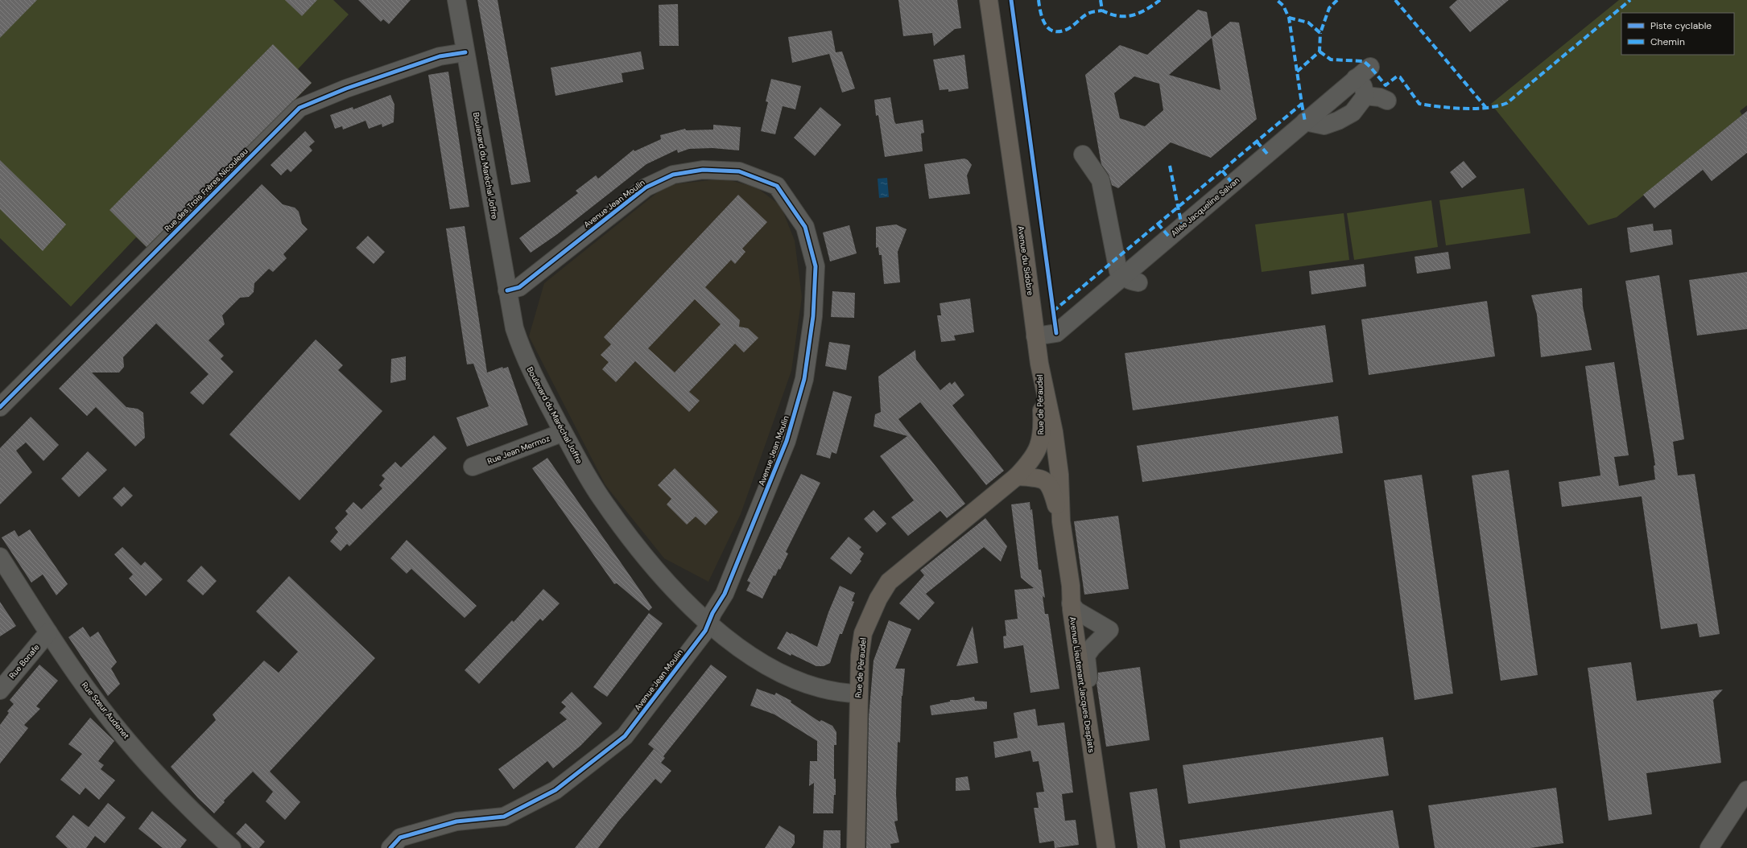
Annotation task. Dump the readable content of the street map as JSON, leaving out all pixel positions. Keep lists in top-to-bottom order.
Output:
{
  "streets": {
    "main road": ["Avenue du Sidobre", "Rue de Péraudel", "Avenue Lieutenant Jacques Desplats"],
    "street": [
      "Boulevard du Maréchal Joffre",
      "Rue des Trois Frères Nicouleau",
      "Avenue Jean Moulin",
      "Allée Jacqueline Salvan",
      "Rue Jean Mermoz",
      "Rue Bonafe",
      "Rue Sœur Audenet"
    ]
  },
  "crossings": [
    ["Boulevard du Maréchal Joffre", "Rue des Trois Frères Nicouleau"],
    ["Boulevard du Maréchal Joffre", "Avenue Jean Moulin"],
    ["Boulevard du Maréchal Joffre", "Rue de Péraudel"],
    ["Boulevard du Maréchal Joffre", "Rue Jean Mermoz"],
    ["Allée Jacqueline Salvan", "Avenue du Sidobre"],
    ["Avenue du Sidobre", "Rue de Péraudel"],
    ["Avenue du Sidobre", "Avenue Lieutenant Jacques Desplats"],
    ["Rue Bonafe", "Rue Sœur Audenet"]
  ],
  "legend": ["Piste cyclable", "Chemin"]
}
